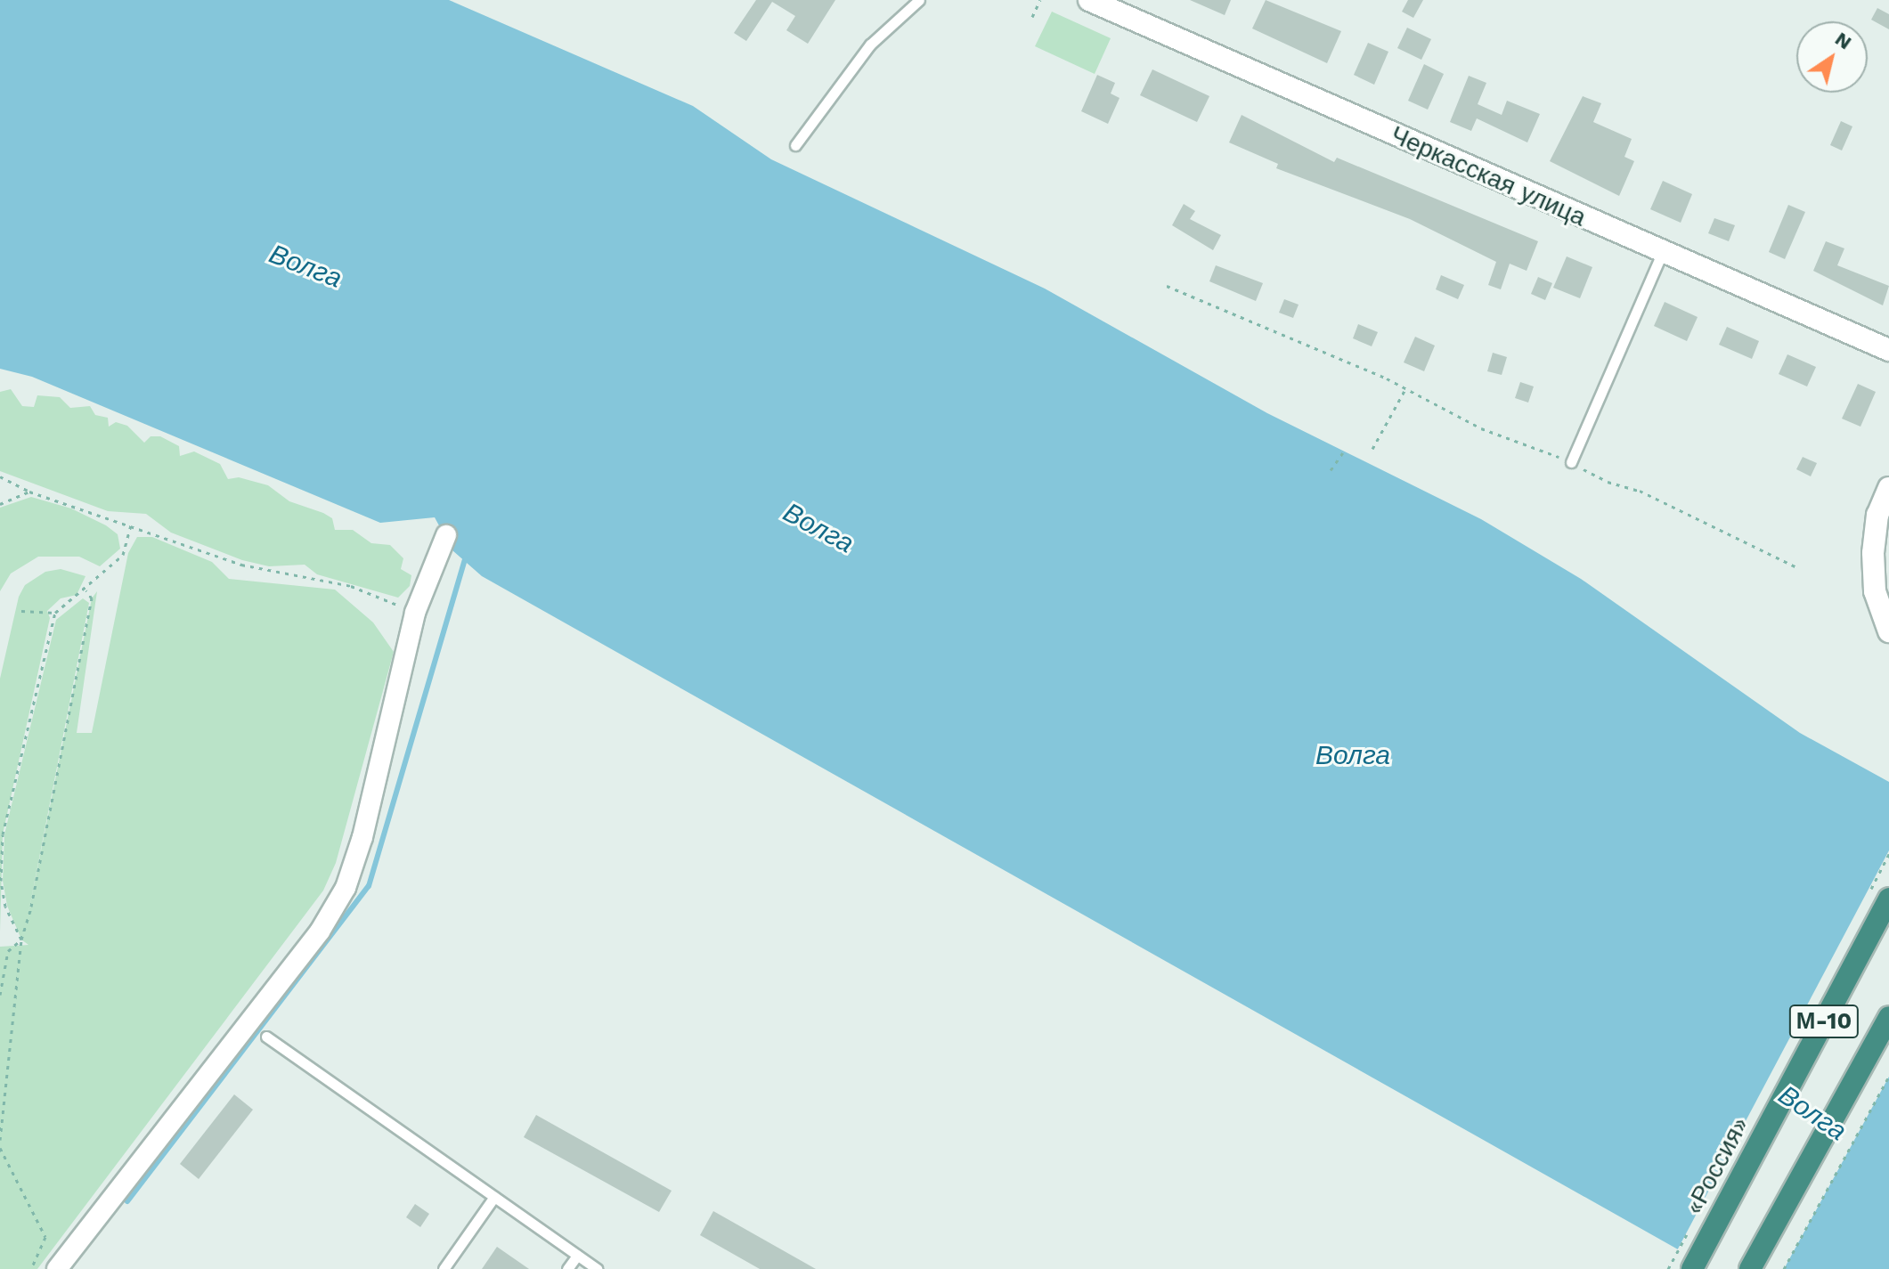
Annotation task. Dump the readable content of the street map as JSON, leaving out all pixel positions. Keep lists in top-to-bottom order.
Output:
{
  "streets": {
    "highway": ["М-10", "«Россия»"],
    "street": ["Черкасская улица"]
  },
  "water": ["Волга"],
  "north": "top right"
}
